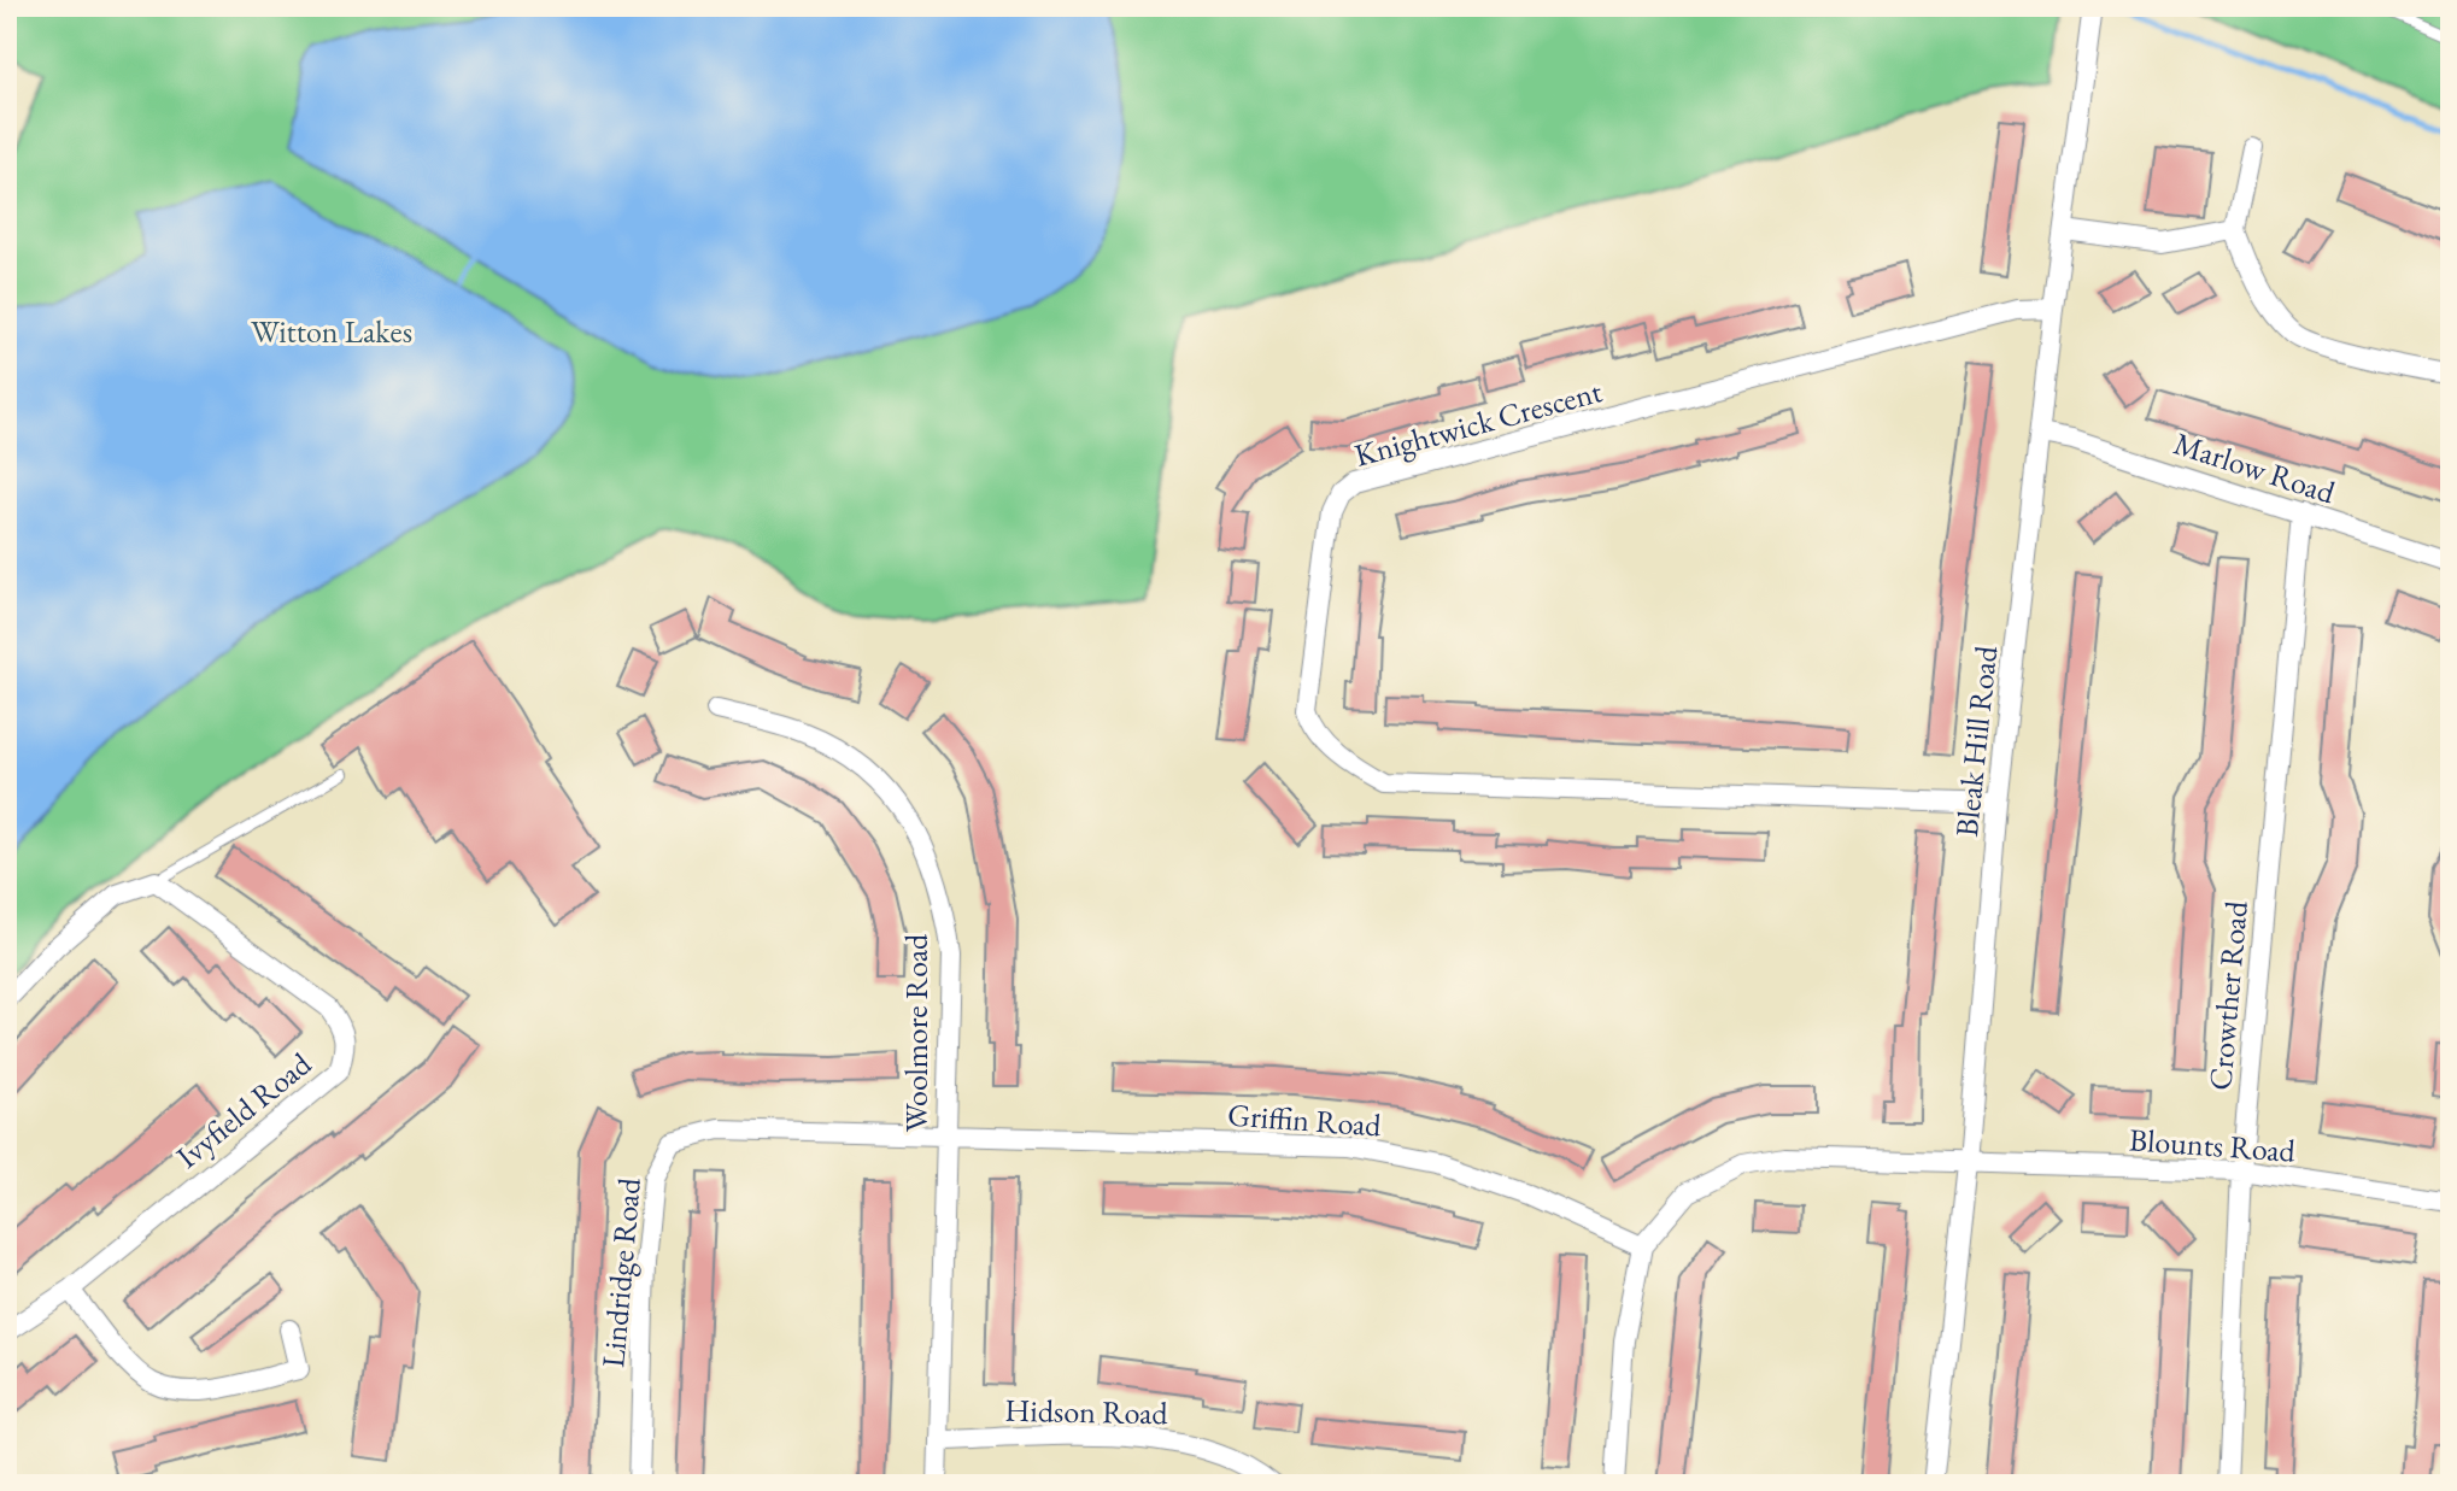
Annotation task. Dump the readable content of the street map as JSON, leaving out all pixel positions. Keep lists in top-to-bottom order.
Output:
{
  "streets": {
    "street": [
      "Knightwick Crescent",
      "Marlow Road",
      "Bleak Hill Road",
      "Crowther Road",
      "Woolmore Road",
      "Ivyfield Road",
      "Griffin Road",
      "Blounts Road",
      "Lindridge Road",
      "Hidson Road"
    ]
  },
  "crossings": [
    ["Knightwick Crescent", "Bleak Hill Road"],
    ["Marlow Road", "Bleak Hill Road"],
    ["Marlow Road", "Crowther Road"],
    ["Bleak Hill Road", "Blounts Road"],
    ["Crowther Road", "Blounts Road"],
    ["Woolmore Road", "Griffin Road"],
    ["Woolmore Road", "Lindridge Road"],
    ["Woolmore Road", "Hidson Road"],
    ["Griffin Road", "Blounts Road"],
    ["Griffin Road", "Lindridge Road"]
  ],
  "parks": ["Witton Lakes"]
}
